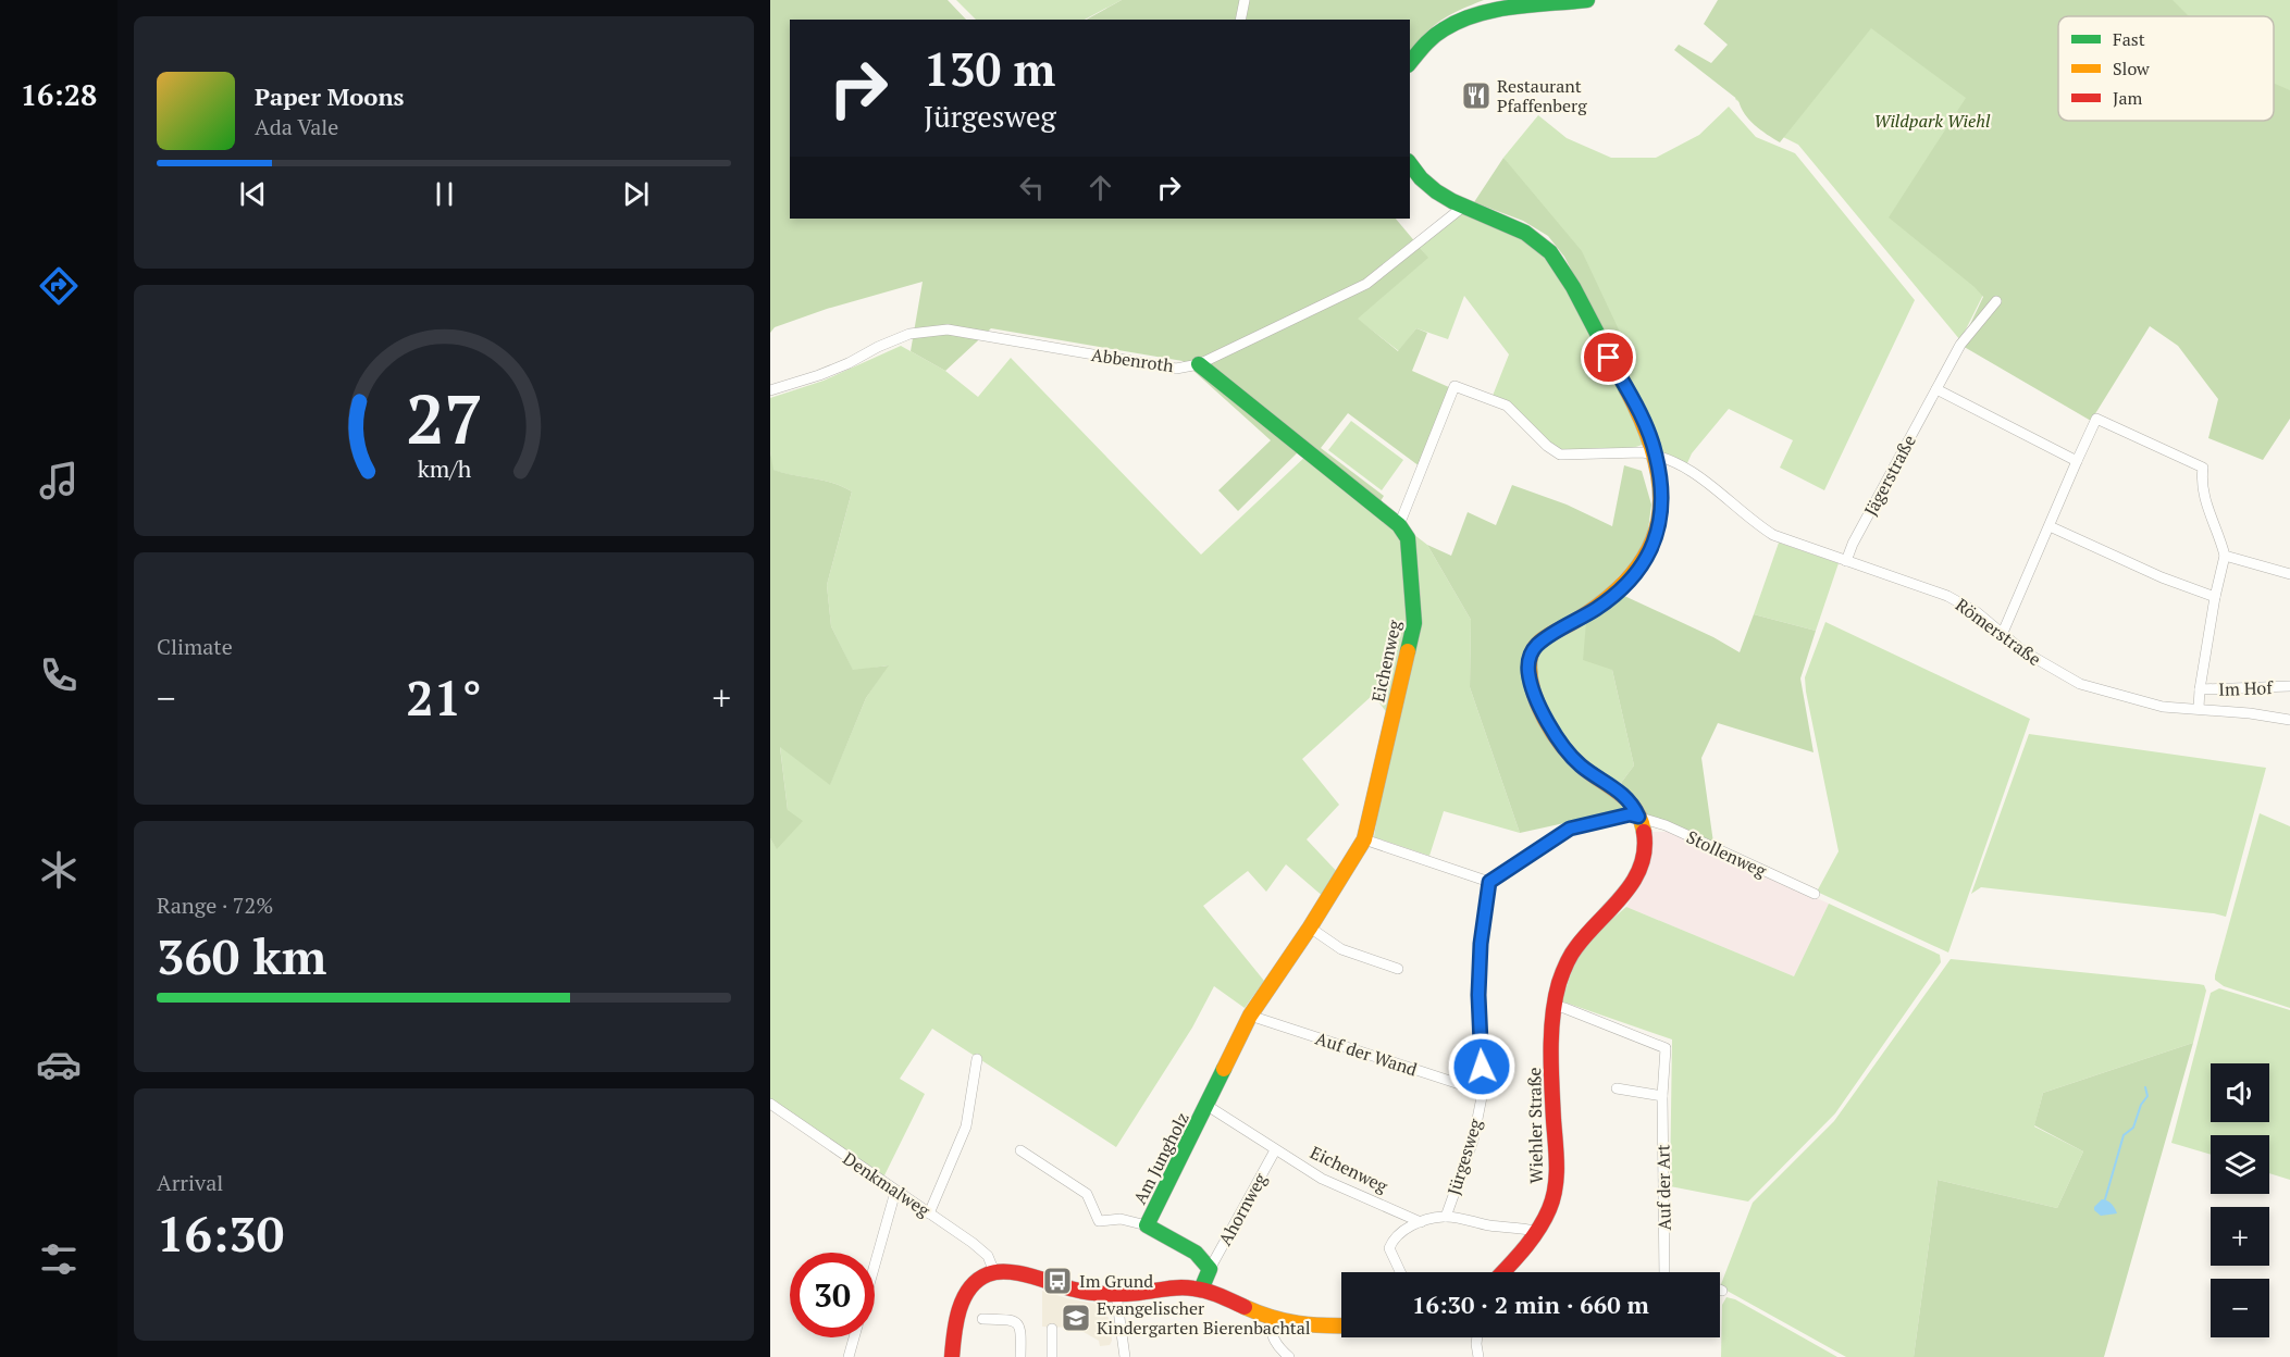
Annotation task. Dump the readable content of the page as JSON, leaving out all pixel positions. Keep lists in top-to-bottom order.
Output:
{
  "streets": {
    "main road": ["Eichenweg", "Wiehler Straße", "Am Jungholz"],
    "street": [
      "Abbenroth",
      "Jägerstraße",
      "Römerstraße",
      "Im Hof",
      "Stollenweg",
      "Auf der Wand",
      "Jürgesweg",
      "Denkmalweg",
      "Auf der Art",
      "Ahornweg"
    ]
  },
  "crossings": [
    ["Jägerstraße", "Römerstraße"],
    ["Römerstraße", "Eichenweg"],
    ["Eichenweg", "Auf der Wand"],
    ["Eichenweg", "Am Jungholz"],
    ["Eichenweg", "Ahornweg"],
    ["Stollenweg", "Wiehler Straße"],
    ["Auf der Wand", "Jürgesweg"],
    ["Wiehler Straße", "Auf der Art"],
    ["Am Jungholz", "Ahornweg"]
  ],
  "parks": ["Wildpark Wiehl"],
  "places": {
    "restaurant": ["Restaurant Pfaffenberg"],
    "bus stop": ["Im Grund"],
    "school or university": ["Evangelischer Kindergarten Bierenbachtal"]
  },
  "legend": ["Fast", "Slow", "Jam"],
  "page": {
    "tabs": "16:28",
    "turn": ["130 m", "Jürgesweg"],
    "song": ["Paper Moons", "Ada Vale"],
    "tile": [
      "Climate",
      ["Range · 72%", "360 km"],
      ["Arrival", "16:30"]
    ],
    "heat": ["−", "21°", "+"],
    "map_buttons": ["+", "−"],
    "limit": "30",
    "trip": "16:30 · 2 min · 660 m",
    "gauge": ["27", "km/h"]
  }
}
